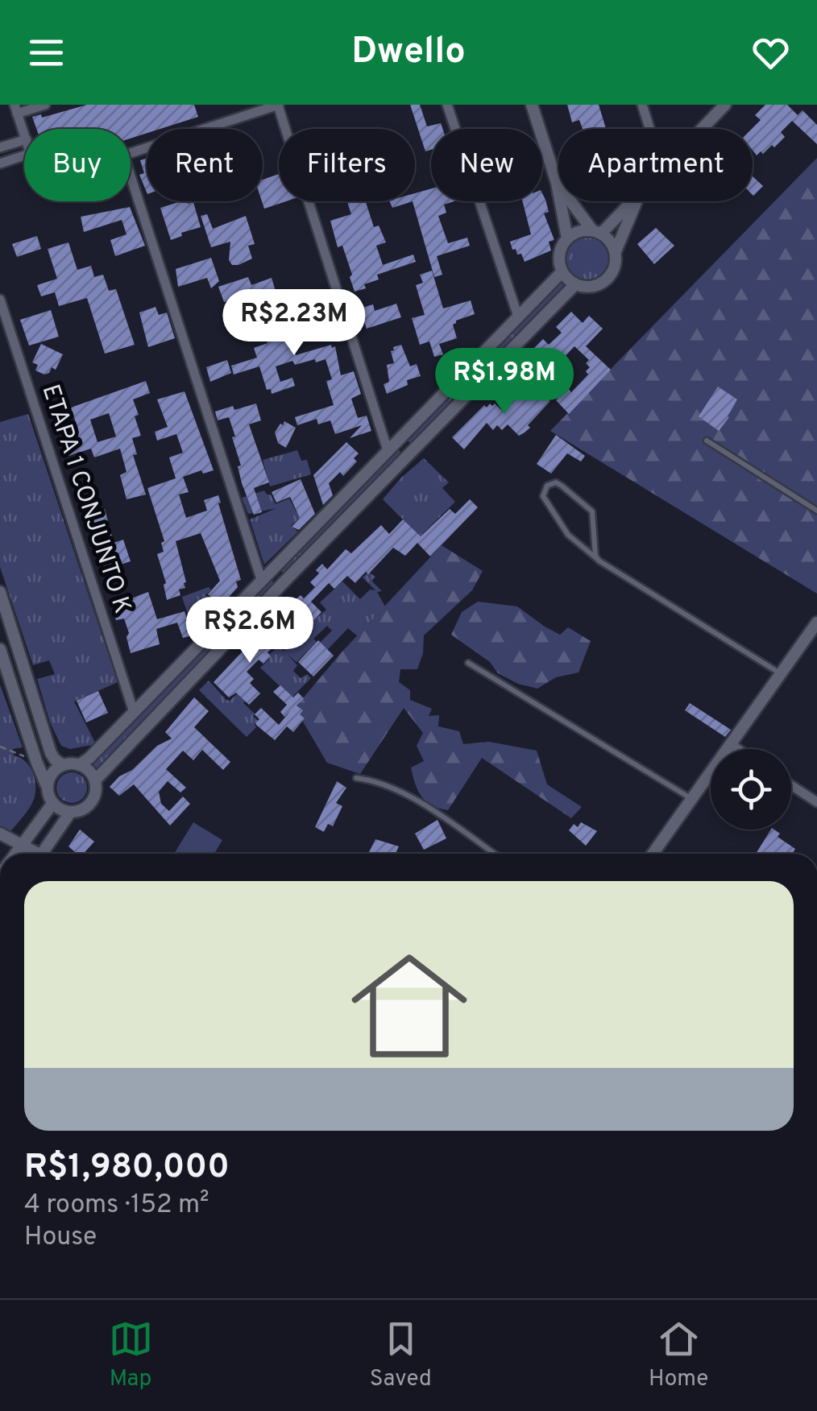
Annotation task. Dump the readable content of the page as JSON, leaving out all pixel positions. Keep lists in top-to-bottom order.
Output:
{
  "streets": {
    "street": ["ETAPA 1 CONJUNTO K"]
  },
  "page": {
    "header": "Dwello",
    "chip": [
      "Buy",
      "Rent",
      "Filters",
      "New",
      "Apartment"
    ],
    "price": ["R$2.23M", "R$1.98M", "R$2.6M"],
    "list": [
      {
        "name": "R$1,980,000",
        "note": "4 rooms · 152 m² · House"
      }
    ],
    "tabs": ["Map", "Saved", "Home"]
  }
}
